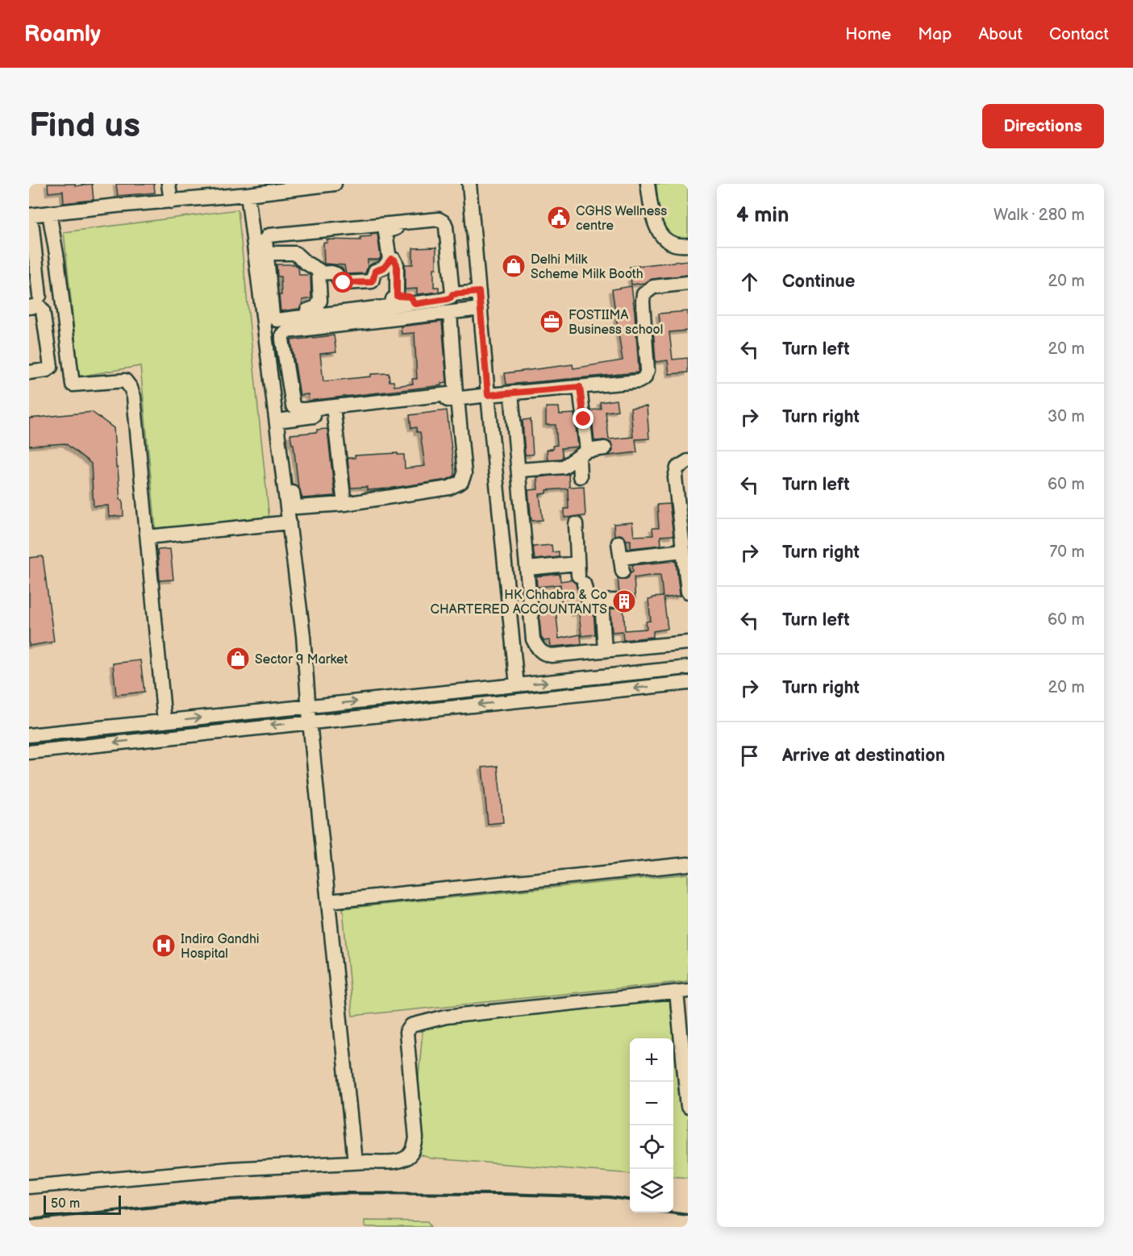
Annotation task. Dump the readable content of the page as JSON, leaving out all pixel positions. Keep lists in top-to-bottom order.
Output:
{
  "places": {
    "public building": ["CGHS Wellness centre"],
    "shop": ["Delhi Milk Scheme Milk Booth", "Sector 9 Market"],
    "office": ["FOSTIIMA Business school"],
    "building": ["HK Chhabra & Co CHARTERED ACCOUNTANTS"],
    "hospital": ["Indira Gandhi Hospital"]
  },
  "scale_bar": "50 m",
  "page": {
    "header": "Roamly",
    "nav": [
      "Home",
      "Map",
      "About",
      "Contact"
    ],
    "buttons": "Directions",
    "title": "Find us",
    "heading": ["4 min", "Walk · 280 m"],
    "list": [
      ["Continue", "20 m"],
      ["Turn left", "20 m"],
      ["Turn right", "30 m"],
      ["Turn left", "60 m"],
      ["Turn right", "70 m"],
      ["Turn left", "60 m"],
      ["Turn right", "20 m"],
      "Arrive at destination"
    ],
    "map_buttons": ["+", "−"],
    "scale": "50 m"
  }
}
